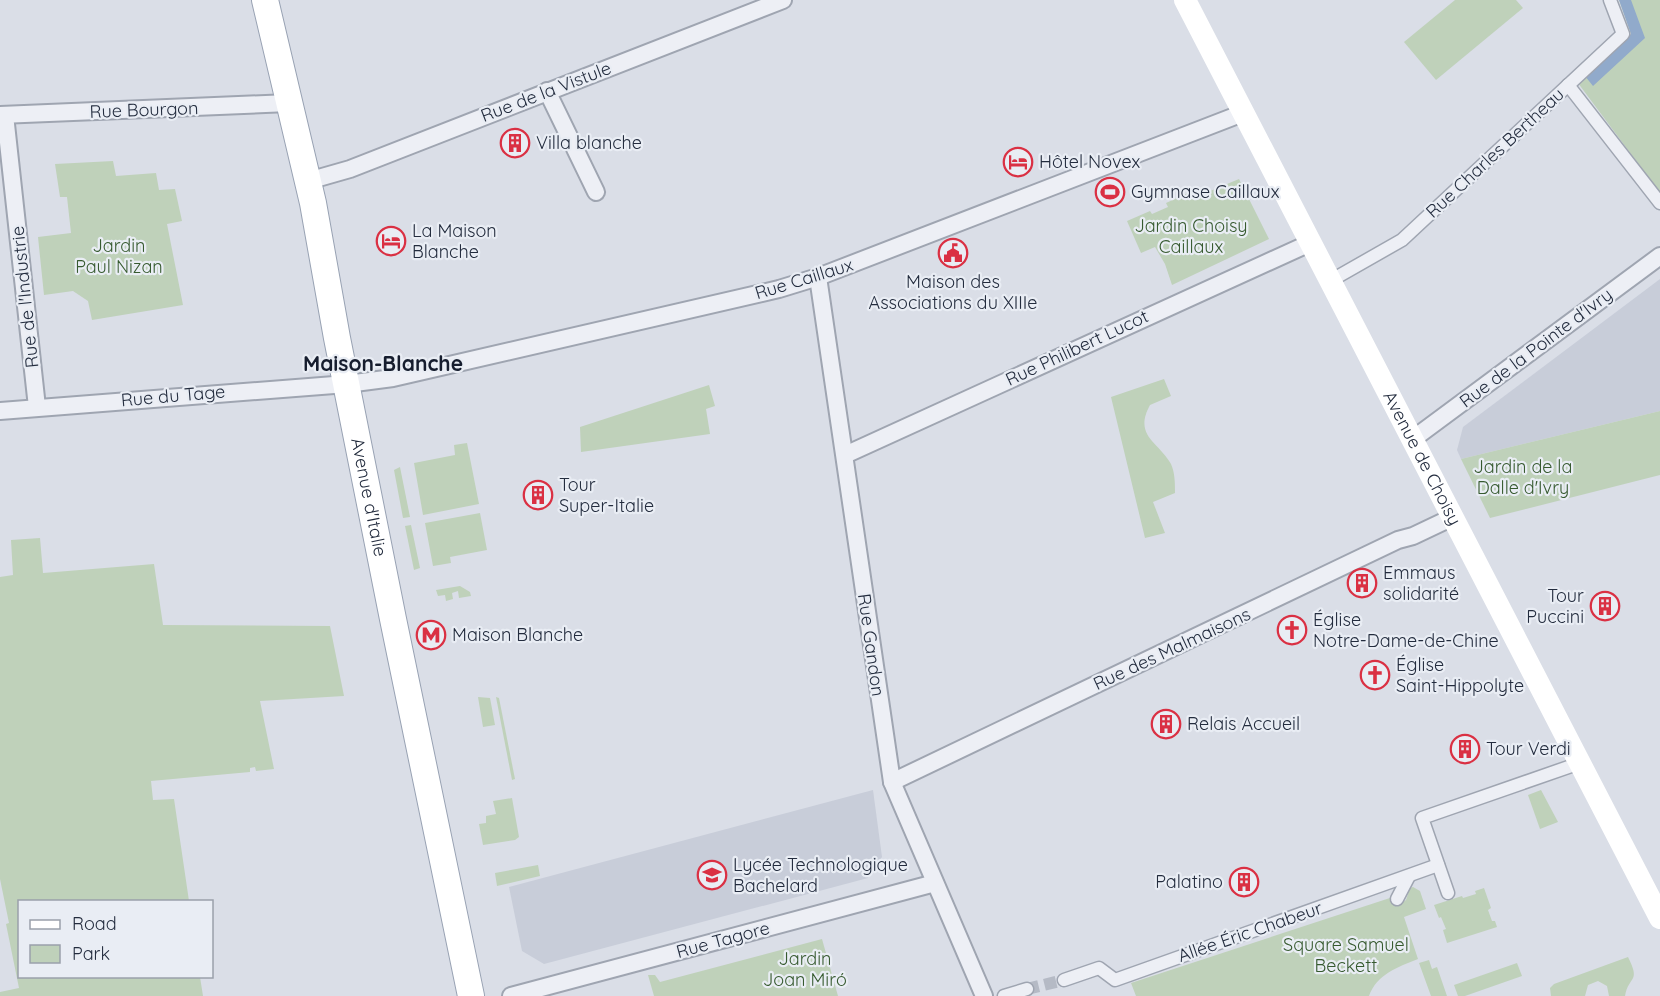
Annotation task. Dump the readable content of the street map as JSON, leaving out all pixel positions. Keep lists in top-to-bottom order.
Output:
{
  "streets": {
    "main road": ["Avenue de Choisy", "Avenue d'Italie"],
    "street": [
      "Rue de la Vistule",
      "Rue Bourgon",
      "Rue Charles Bertheau",
      "Rue Caillaux",
      "Rue de l'Industrie",
      "Rue Philibert Lucot",
      "Rue de la Pointe d'Ivry",
      "Rue du Tage",
      "Rue Gandon",
      "Rue des Malmaisons",
      "Allée Éric Chabeur",
      "Rue Tagore"
    ]
  },
  "crossings": [
    ["Rue de la Vistule", "Avenue d'Italie"],
    ["Rue Bourgon", "Rue de l'Industrie"],
    ["Rue Bourgon", "Avenue d'Italie"],
    ["Rue Charles Bertheau", "Avenue de Choisy"],
    ["Rue Caillaux", "Rue du Tage"],
    ["Rue Caillaux", "Avenue de Choisy"],
    ["Rue Caillaux", "Avenue d'Italie"],
    ["Rue Caillaux", "Rue Gandon"],
    ["Rue de l'Industrie", "Rue du Tage"],
    ["Rue Philibert Lucot", "Avenue de Choisy"],
    ["Rue Philibert Lucot", "Rue Gandon"],
    ["Rue de la Pointe d'Ivry", "Avenue de Choisy"],
    ["Rue du Tage", "Avenue d'Italie"],
    ["Avenue de Choisy", "Rue des Malmaisons"],
    ["Rue Gandon", "Rue des Malmaisons"],
    ["Rue Gandon", "Rue Tagore"]
  ],
  "districts": ["Maison-Blanche"],
  "parks": [
    "Jardin Choisy Caillaux",
    "Jardin Paul Nizan",
    "Jardin de la Dalle d'Ivry",
    "Square Samuel Beckett",
    "Jardin Joan Miró"
  ],
  "places": {
    "building": [
      "Villa blanche",
      "Tour Super-Italie",
      "Emmaus solidarité",
      "Tour Puccini",
      "Relais Accueil",
      "Tour Verdi",
      "Palatino"
    ],
    "hotel": ["Hôtel Novex", "La Maison Blanche"],
    "sports": ["Gymnase Caillaux"],
    "public building": ["Maison des Associations du XIIIe"],
    "church": ["Église Notre-Dame-de-Chine", "Église Saint-Hippolyte"],
    "metro station": ["Maison Blanche"],
    "school or university": ["Lycée Technologique Bachelard"]
  },
  "legend": ["Road", "Park"]
}
